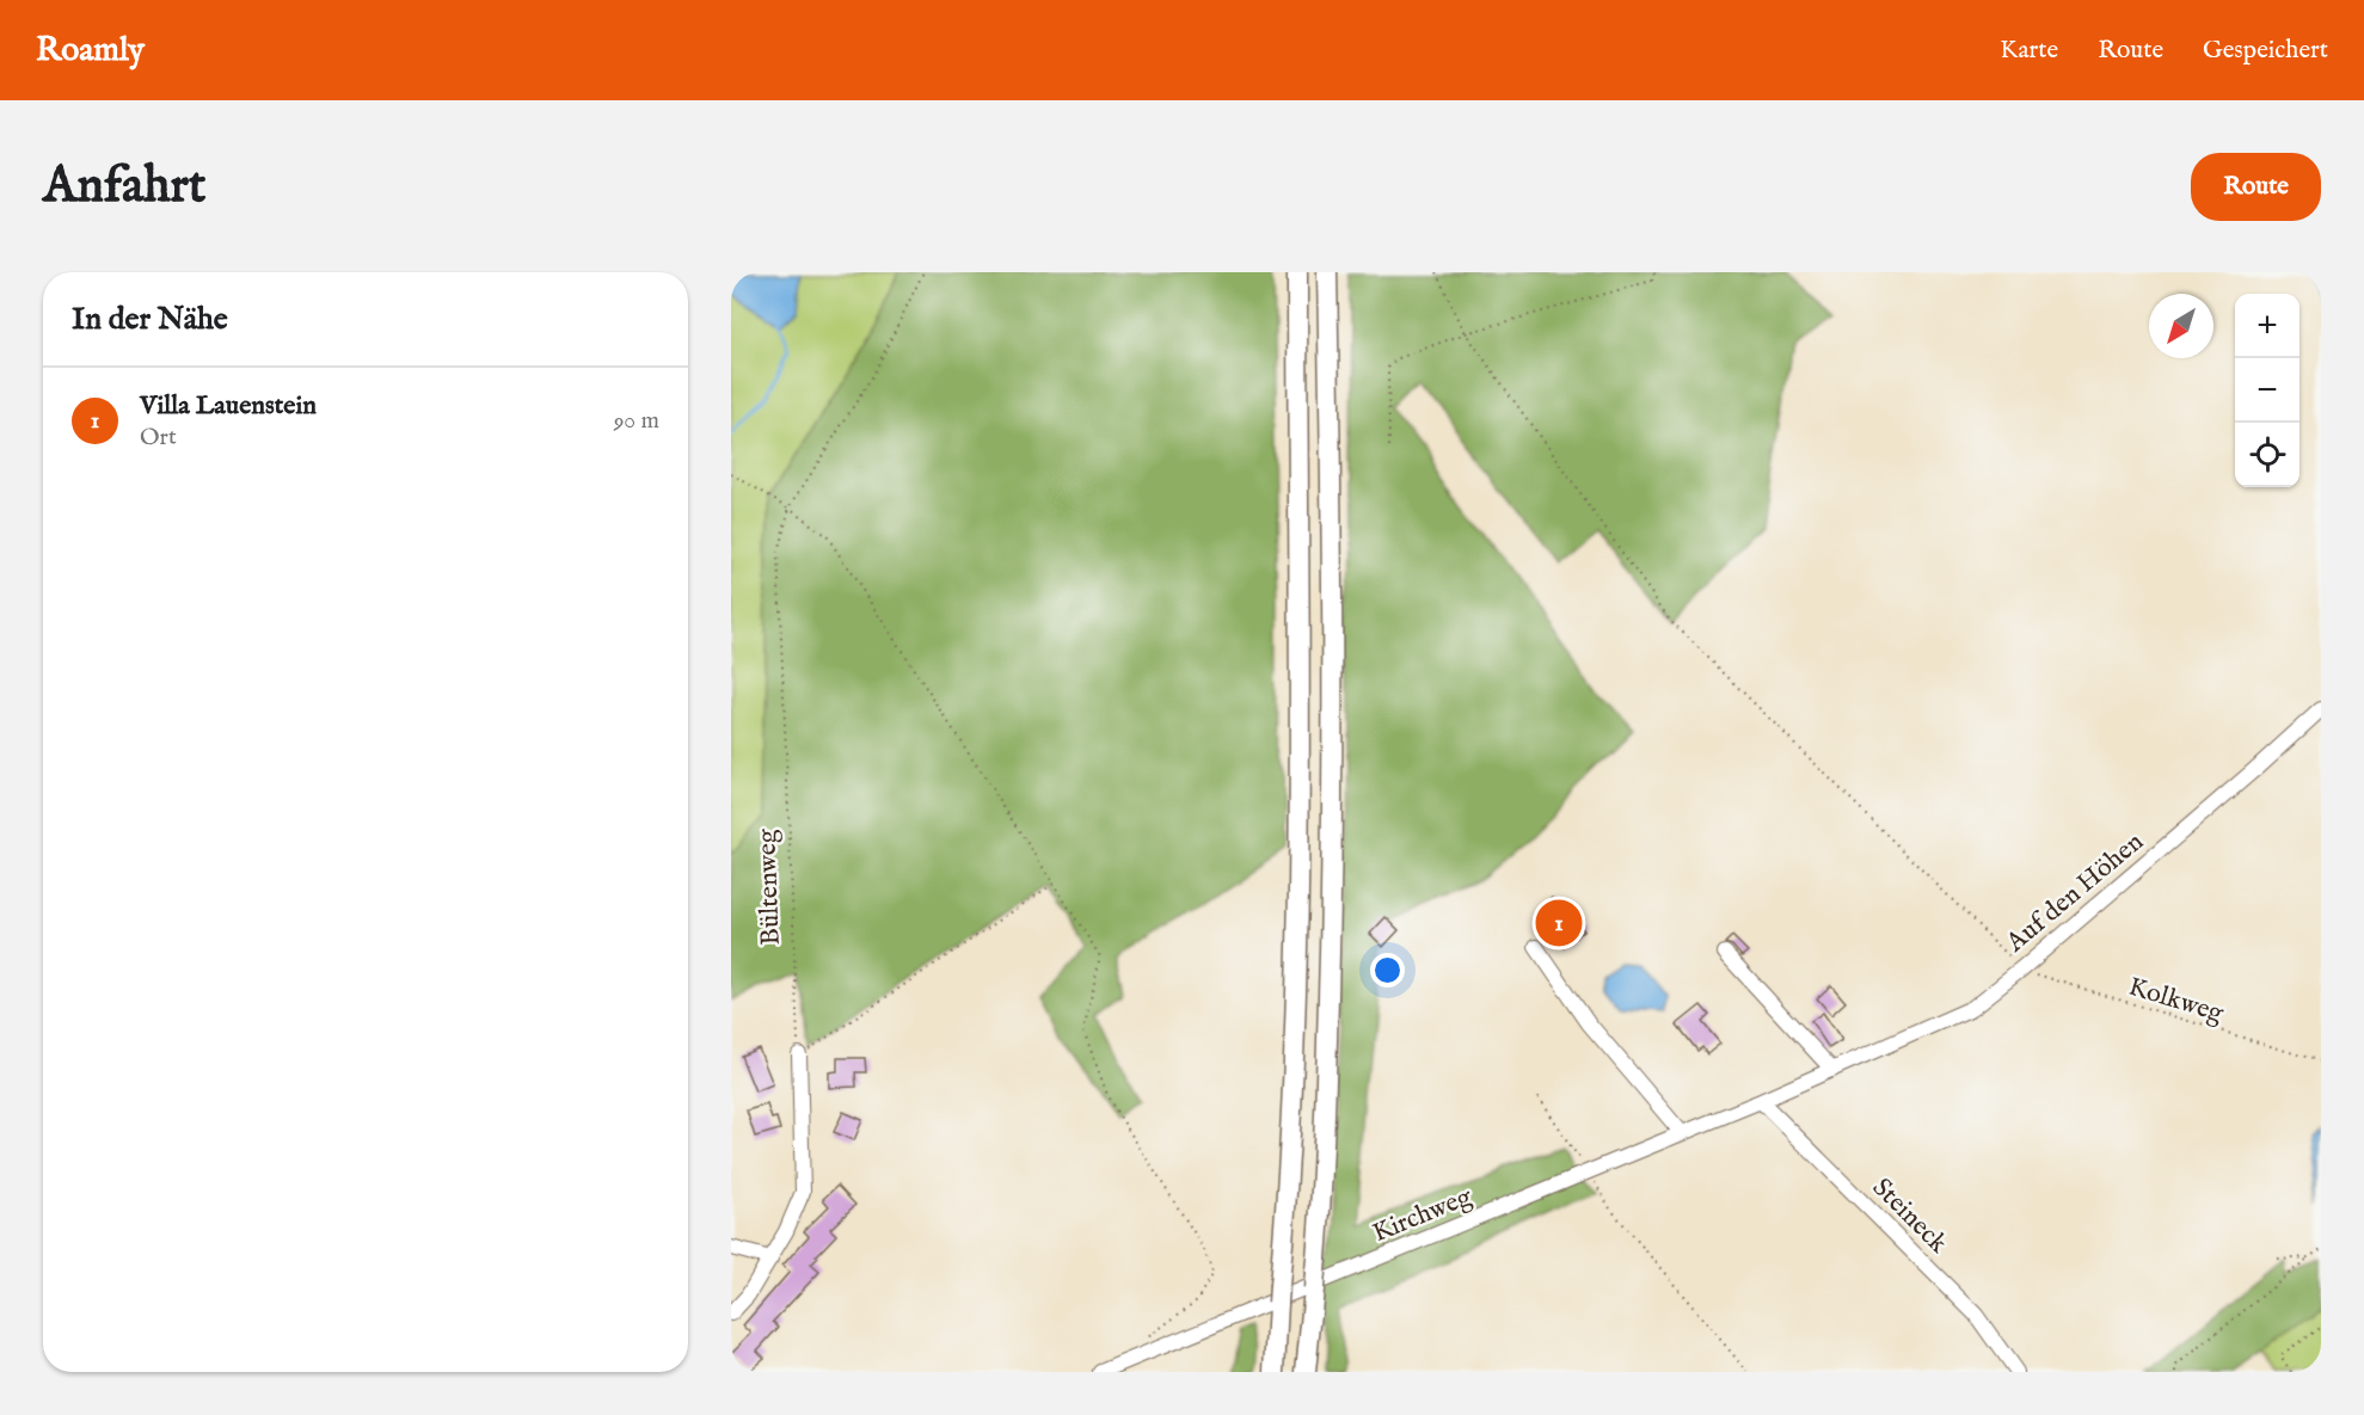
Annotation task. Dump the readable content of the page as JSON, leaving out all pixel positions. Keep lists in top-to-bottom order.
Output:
{
  "streets": {
    "street": ["Auf den Höhen", "Kirchweg", "Steineck"],
    "path": ["Bültenweg", "Kolkweg"]
  },
  "crossings": [
    ["Auf den Höhen", "Kolkweg"],
    ["Auf den Höhen", "Kirchweg"],
    ["Auf den Höhen", "Steineck"],
    ["Kirchweg", "Steineck"]
  ],
  "north": "bottom left",
  "page": {
    "header": "Roamly",
    "nav": ["Karte", "Route", "Gespeichert"],
    "buttons": "Route",
    "title": "Anfahrt",
    "heading": "In der Nähe",
    "map_buttons": ["+", "−"],
    "list": [
      {
        "mark": "1",
        "name": "Villa Lauenstein",
        "note": "Ort",
        "value": "90 m"
      }
    ],
    "pins": "1"
  }
}
